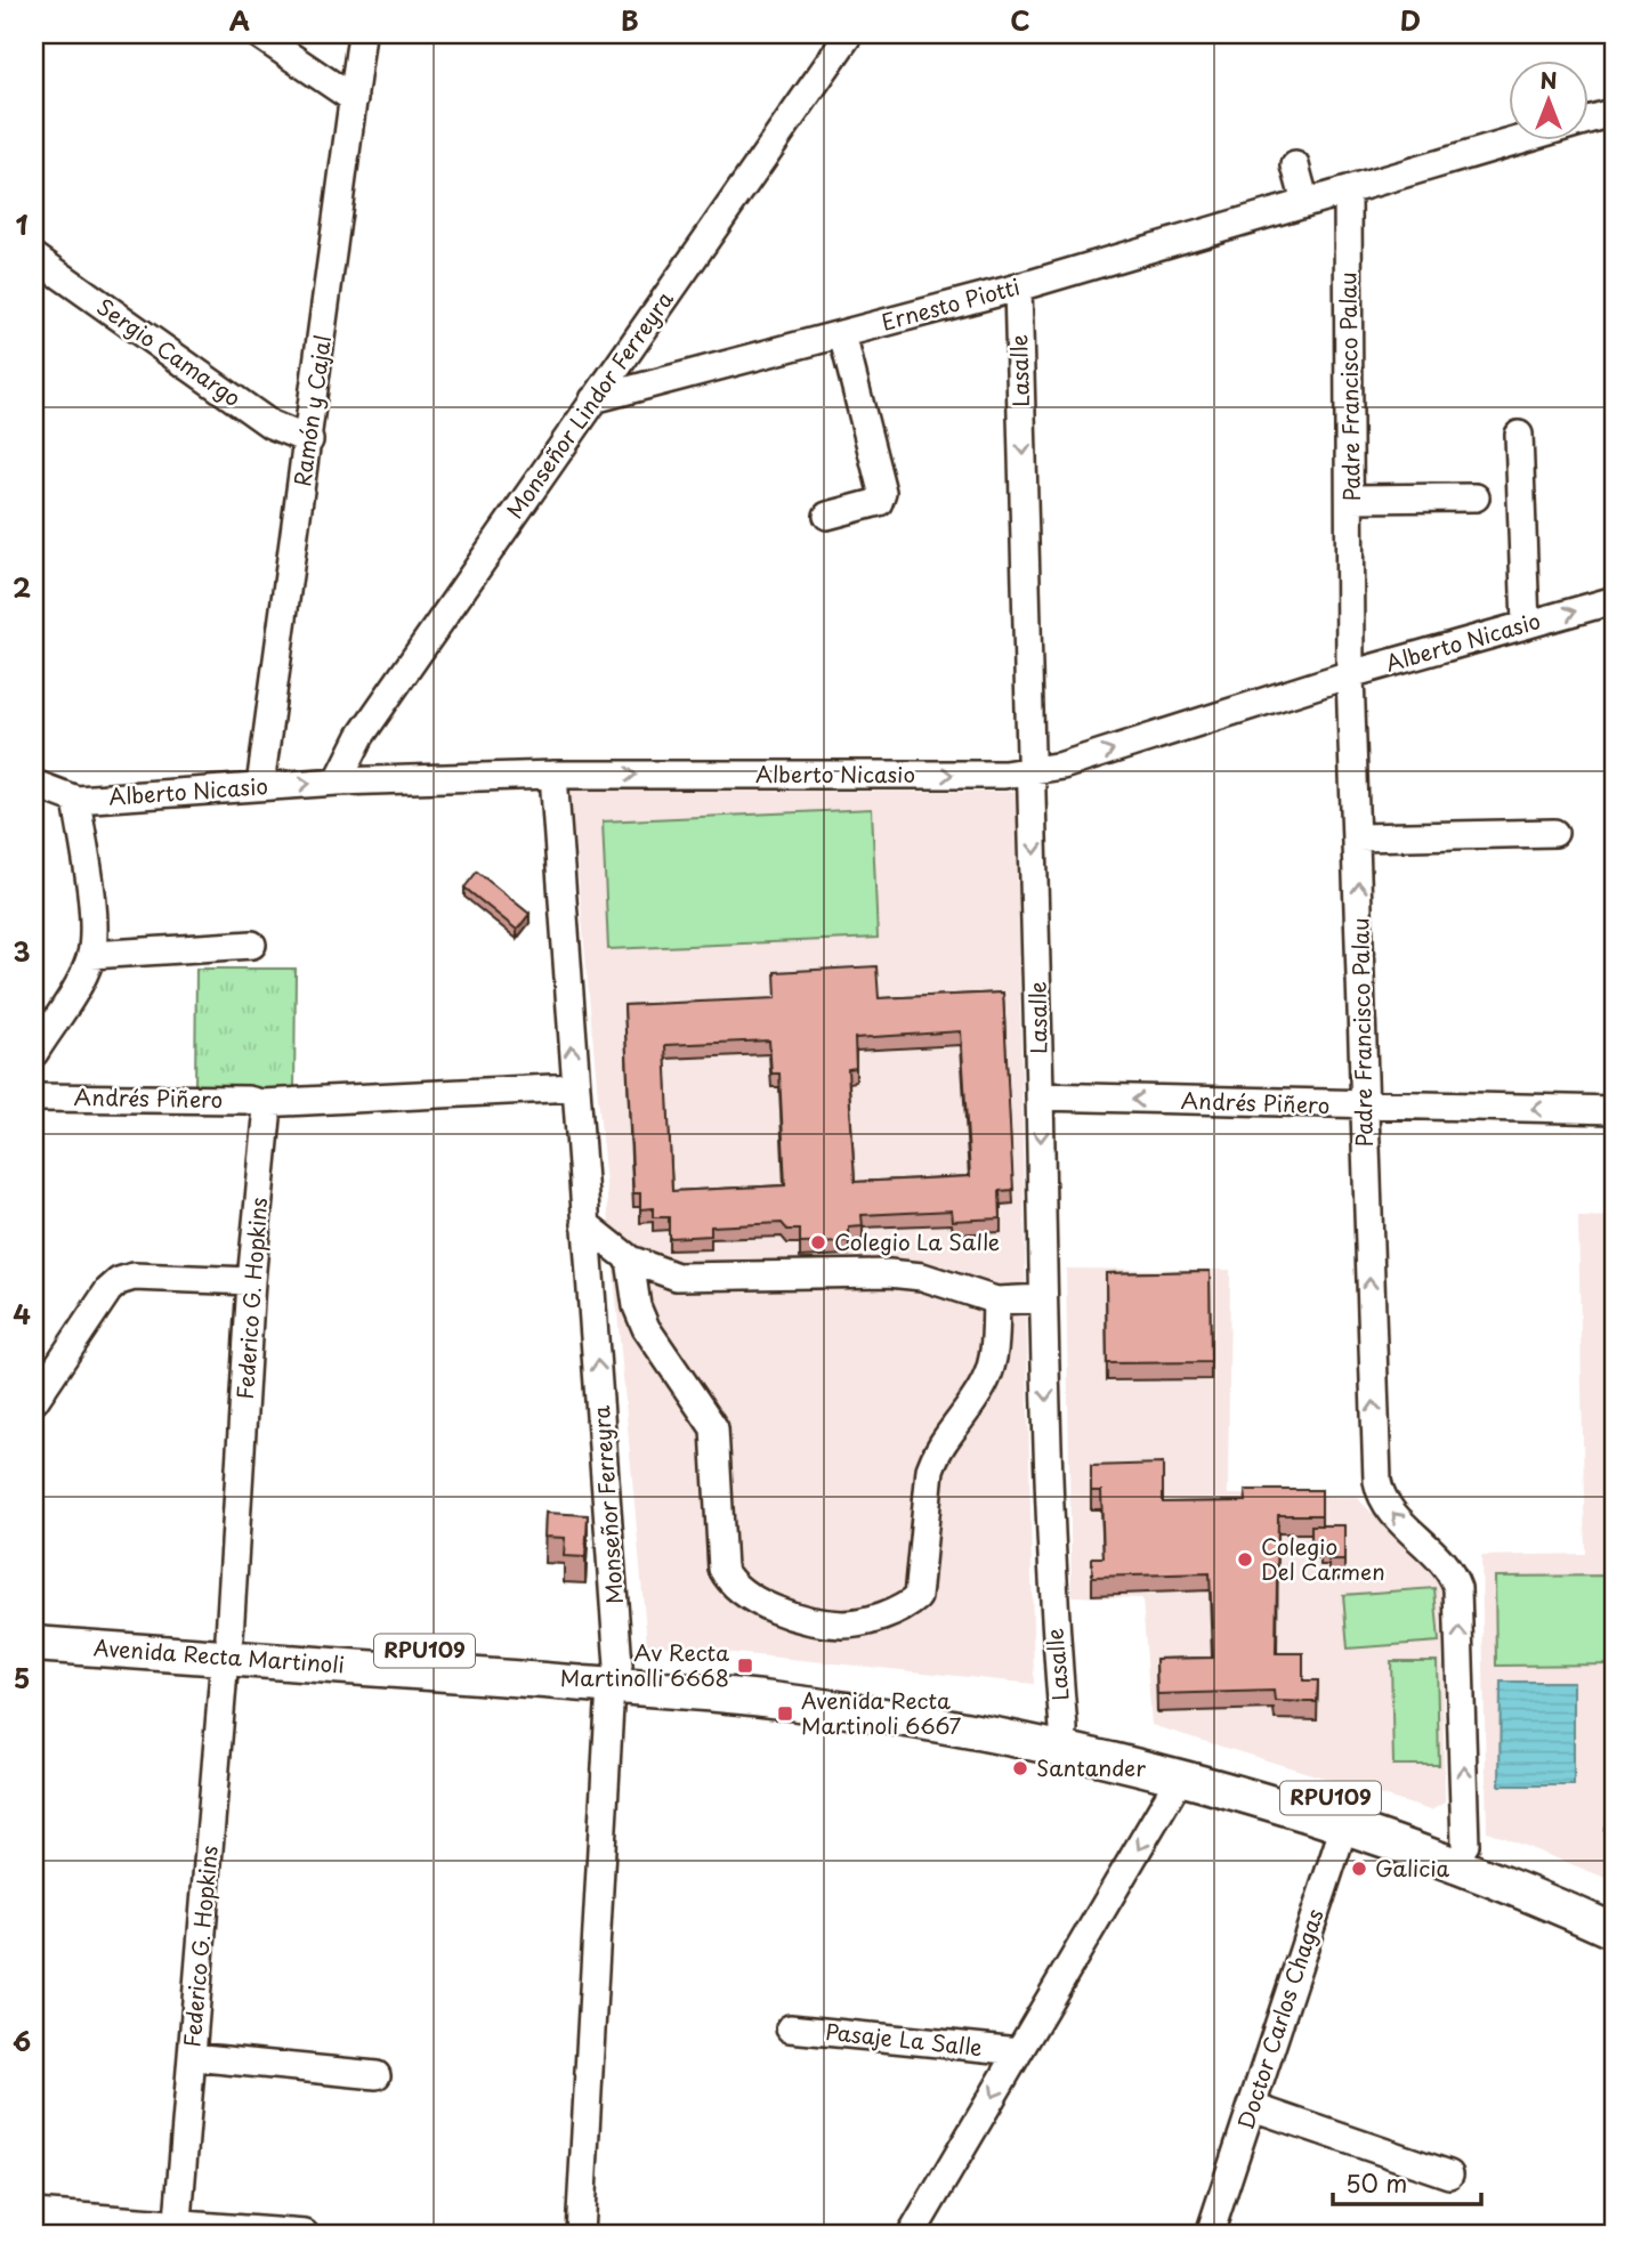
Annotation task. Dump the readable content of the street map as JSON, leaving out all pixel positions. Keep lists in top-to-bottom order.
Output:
{
  "streets": {
    "main road": ["RPU109", "Avenida Recta Martinoli"],
    "street": [
      "Ernesto Piotti",
      "Sergio Camargo",
      "Lasalle",
      "Padre Francisco Palau",
      "Monseñor Lindor Ferreyra",
      "Ramón y Cajal",
      "Alberto Nicasio",
      "Andrés Piñero",
      "Federico G. Hopkins",
      "Monseñor Ferreyra",
      "Doctor Carlos Chagas",
      "Pasaje La Salle"
    ]
  },
  "crossings": [
    ["Ernesto Piotti", "Lasalle"],
    ["Ernesto Piotti", "Padre Francisco Palau"],
    ["Ernesto Piotti", "Monseñor Lindor Ferreyra"],
    ["Sergio Camargo", "Ramón y Cajal"],
    ["Lasalle", "Alberto Nicasio"],
    ["Lasalle", "Andrés Piñero"],
    ["Lasalle", "Avenida Recta Martinoli"],
    ["Padre Francisco Palau", "Alberto Nicasio"],
    ["Padre Francisco Palau", "Andrés Piñero"],
    ["Padre Francisco Palau", "Avenida Recta Martinoli"],
    ["Monseñor Lindor Ferreyra", "Alberto Nicasio"],
    ["Ramón y Cajal", "Alberto Nicasio"],
    ["Alberto Nicasio", "Monseñor Ferreyra"],
    ["Andrés Piñero", "Federico G. Hopkins"],
    ["Andrés Piñero", "Monseñor Ferreyra"],
    ["Federico G. Hopkins", "Avenida Recta Martinoli"],
    ["Monseñor Ferreyra", "Avenida Recta Martinoli"],
    ["Avenida Recta Martinoli", "Doctor Carlos Chagas"]
  ],
  "one_way": [
    "Lasalle",
    "Padre Francisco Palau",
    "Alberto Nicasio",
    "Andrés Piñero",
    "Monseñor Ferreyra"
  ],
  "places": {
    "other": [
      "Colegio La Salle",
      "Colegio Del Carmen",
      "Santander",
      "Galicia"
    ],
    "transit": ["Av Recta Martinolli 6668", "Avenida Recta Martinoli 6667"]
  },
  "scale_bar": "50 m",
  "north": "top",
  "grid": {
    "columns": [
      "A",
      "B",
      "C",
      "D"
    ],
    "rows": [
      "1",
      "2",
      "3",
      "4",
      "5",
      "6"
    ]
  }
}
